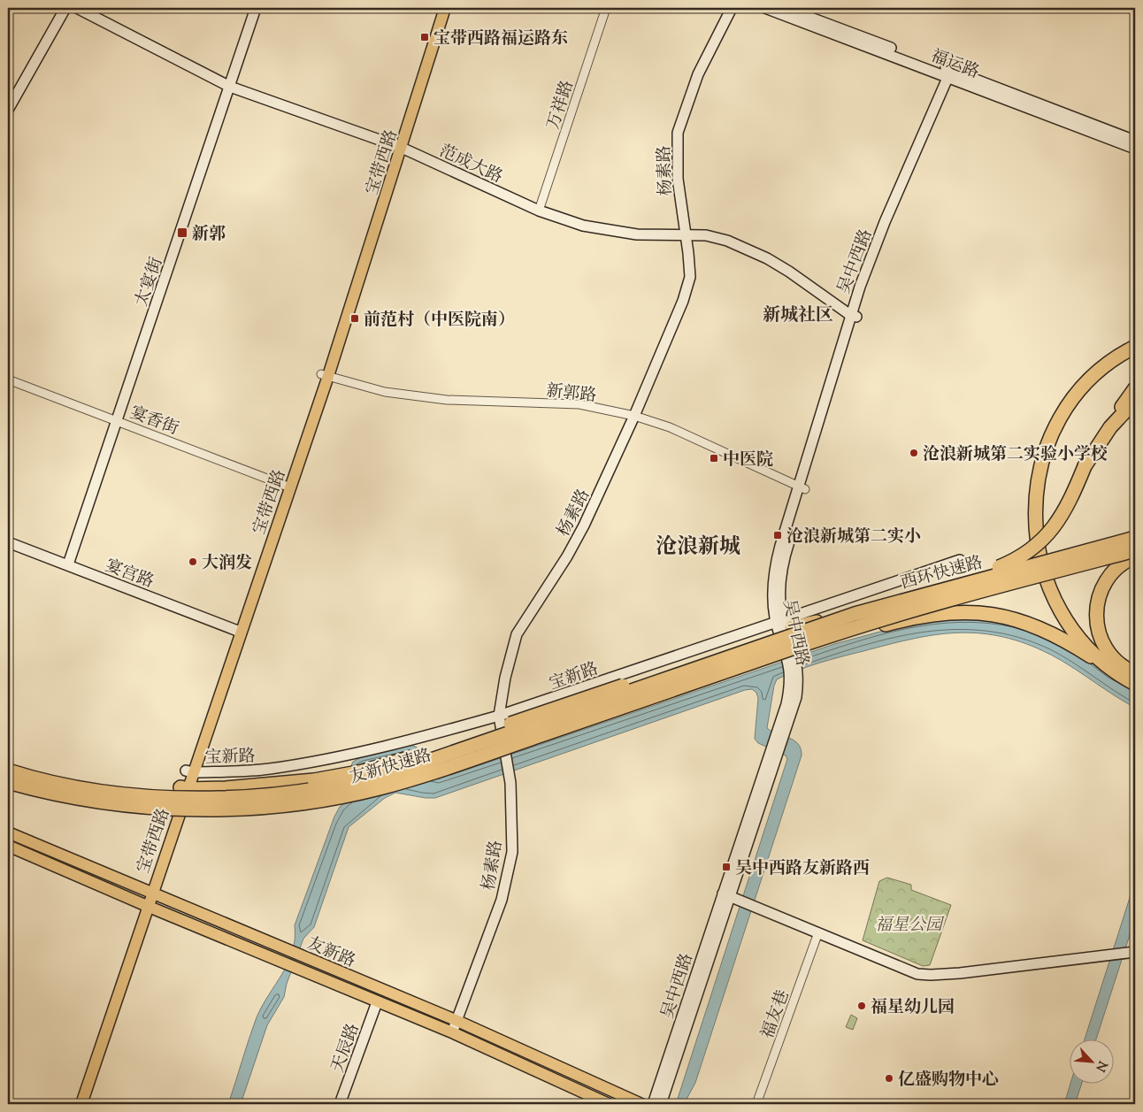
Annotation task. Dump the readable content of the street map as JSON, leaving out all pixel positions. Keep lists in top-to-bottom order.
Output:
{
  "streets": {
    "highway": ["西环快速路", "友新快速路"],
    "main road": ["宝带西路", "友新路"],
    "street": [
      "福运路",
      "万祥路",
      "范成大路",
      "杨素路",
      "吴中西路",
      "太宴街",
      "新郭路",
      "宴香街",
      "宴宫路",
      "宝新路",
      "福友巷",
      "天辰路"
    ]
  },
  "crossings": [
    ["福运路", "吴中西路"],
    ["万祥路", "范成大路"],
    ["宝带西路", "范成大路"],
    ["宝带西路", "新郭路"],
    ["宝带西路", "宴香街"],
    ["宝带西路", "宴宫路"],
    ["宝带西路", "宝新路"],
    ["宝带西路", "友新路"],
    ["范成大路", "杨素路"],
    ["范成大路", "吴中西路"],
    ["范成大路", "太宴街"],
    ["杨素路", "新郭路"],
    ["杨素路", "宝新路"],
    ["杨素路", "友新路"],
    ["吴中西路", "新郭路"],
    ["吴中西路", "宝新路"],
    ["太宴街", "宴香街"],
    ["太宴街", "宴宫路"],
    ["西环快速路", "友新快速路"],
    ["友新路", "天辰路"]
  ],
  "districts": ["新城社区", "沧浪新城"],
  "parks": ["福星公园"],
  "places": {
    "transit": [
      "宝带西路福运路东",
      "新郭",
      "前范村（中医院南）",
      "中医院",
      "沧浪新城第二实小",
      "吴中西路友新路西"
    ],
    "other": [
      "沧浪新城第二实验小学校",
      "大润发",
      "福星幼儿园",
      "亿盛购物中心"
    ]
  },
  "north": "bottom right"
}
